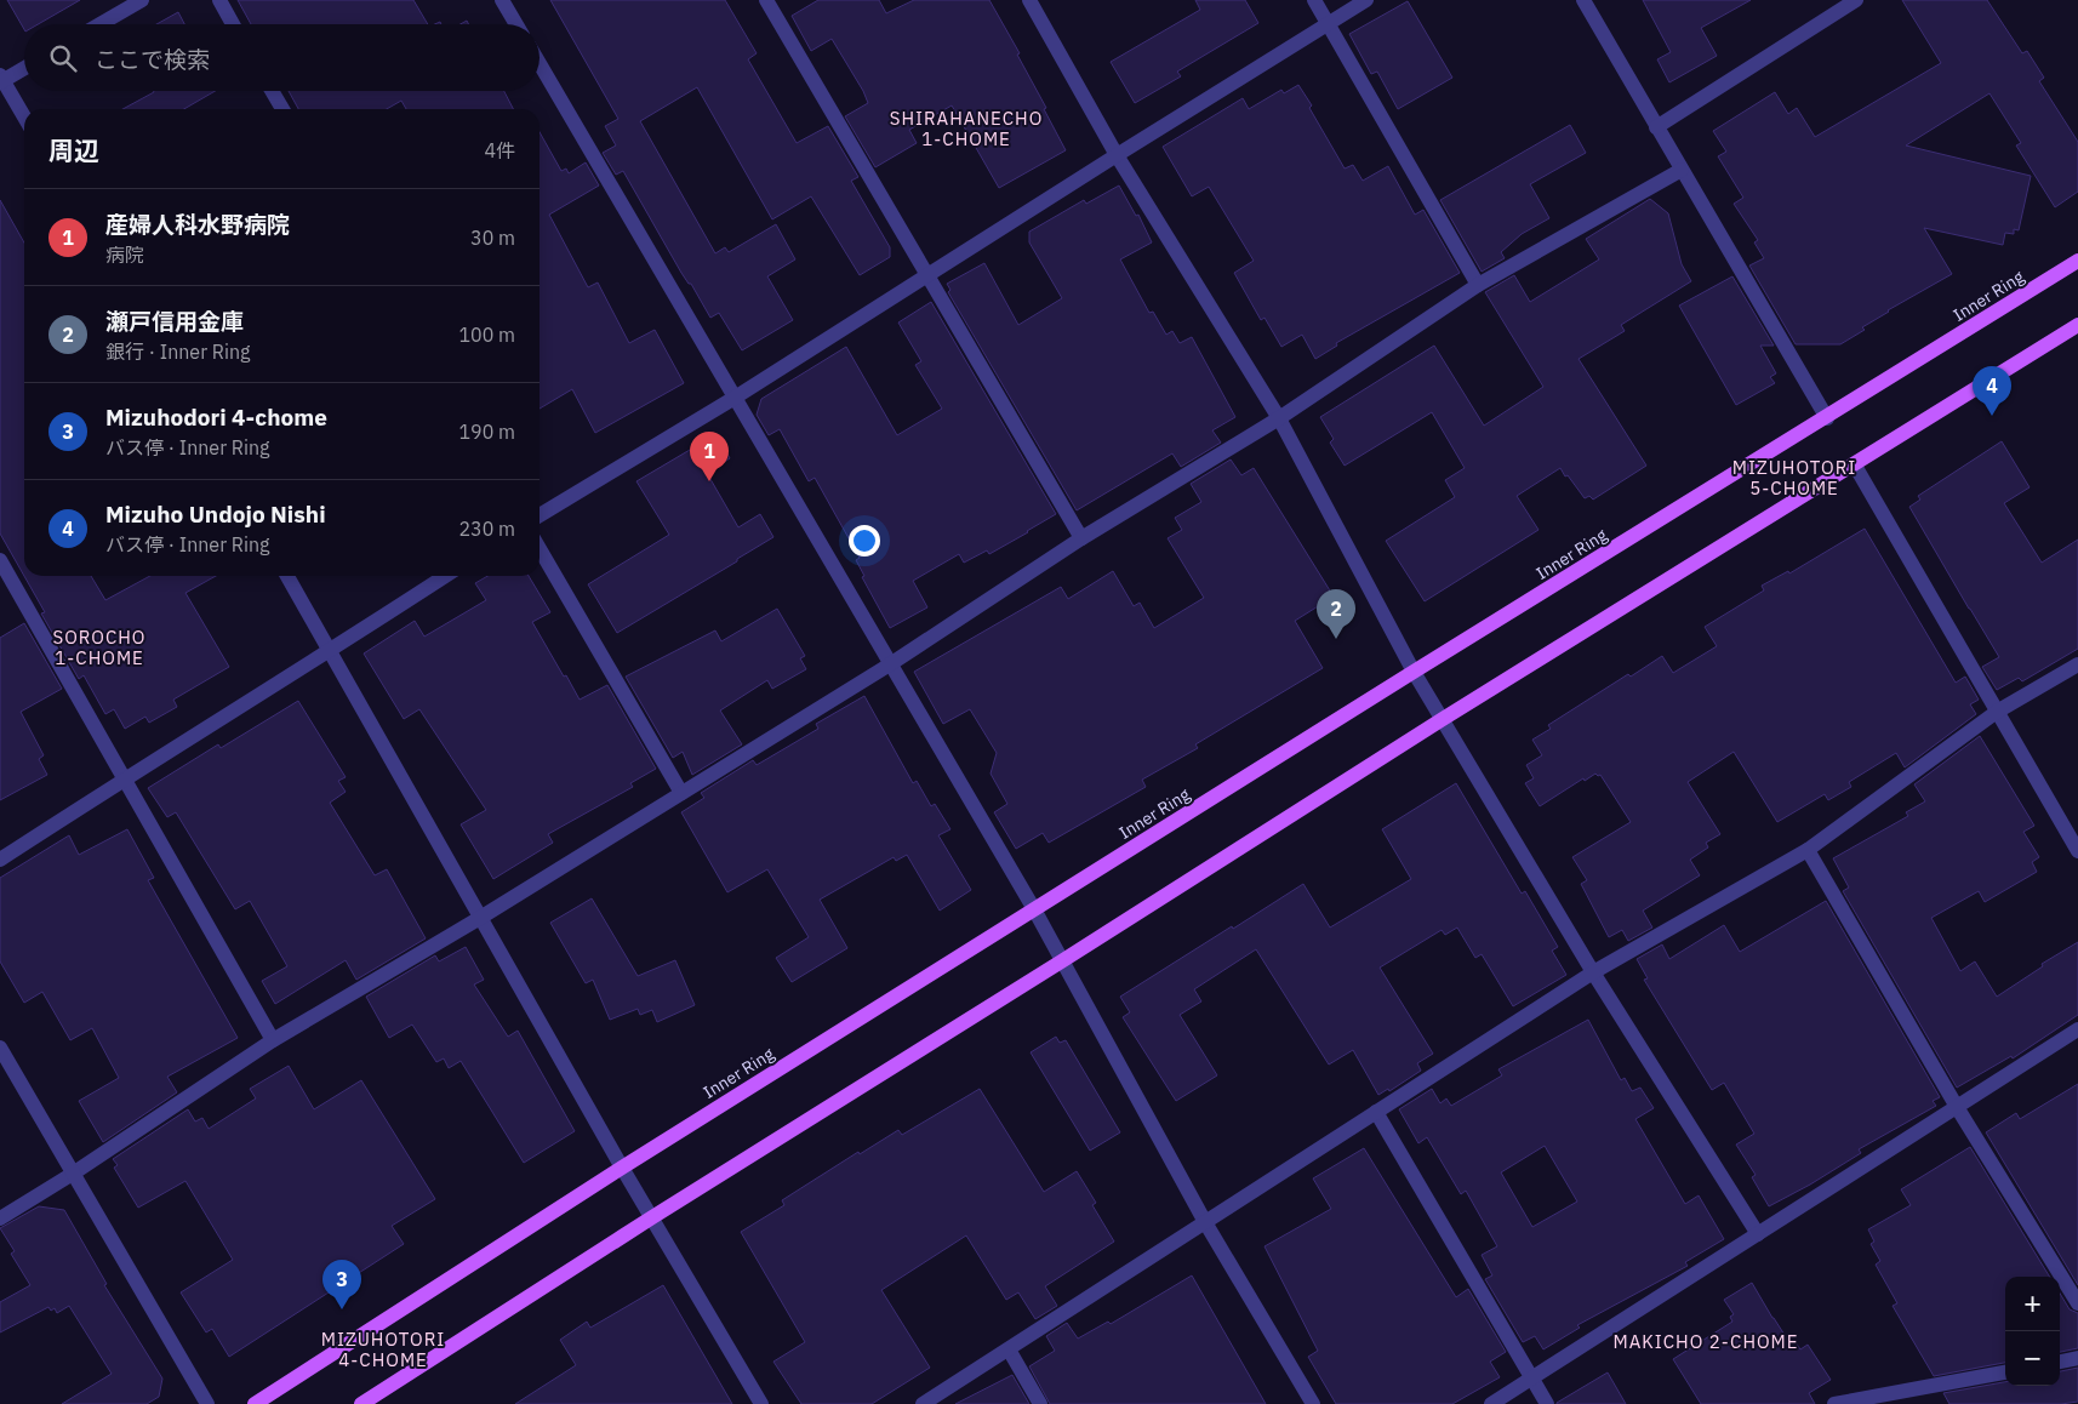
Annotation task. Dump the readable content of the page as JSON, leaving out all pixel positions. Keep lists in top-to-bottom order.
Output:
{
  "streets": {
    "main road": ["Inner Ring"]
  },
  "districts": [
    "SHIRAHANECHO 1-CHOME",
    "MIZUHOTORI 5-CHOME",
    "SOROCHO 1-CHOME",
    "MIZUHOTORI 4-CHOME",
    "MAKICHO 2-CHOME"
  ],
  "page": {
    "search": "ここで検索",
    "heading": ["周辺", "4件"],
    "list": [
      {
        "mark": "1",
        "name": "産婦人科水野病院",
        "note": "病院",
        "value": "30 m"
      },
      {
        "mark": "2",
        "name": "瀬戸信用金庫",
        "note": "銀行 · Inner Ring",
        "value": "100 m"
      },
      {
        "mark": "3",
        "name": "Mizuhodori 4-chome",
        "note": "バス停 · Inner Ring",
        "value": "190 m"
      },
      {
        "mark": "4",
        "name": "Mizuho Undojo Nishi",
        "note": "バス停 · Inner Ring",
        "value": "230 m"
      }
    ],
    "pins": [
      "4",
      "1",
      "2",
      "3"
    ],
    "map_buttons": ["+", "−"]
  }
}
